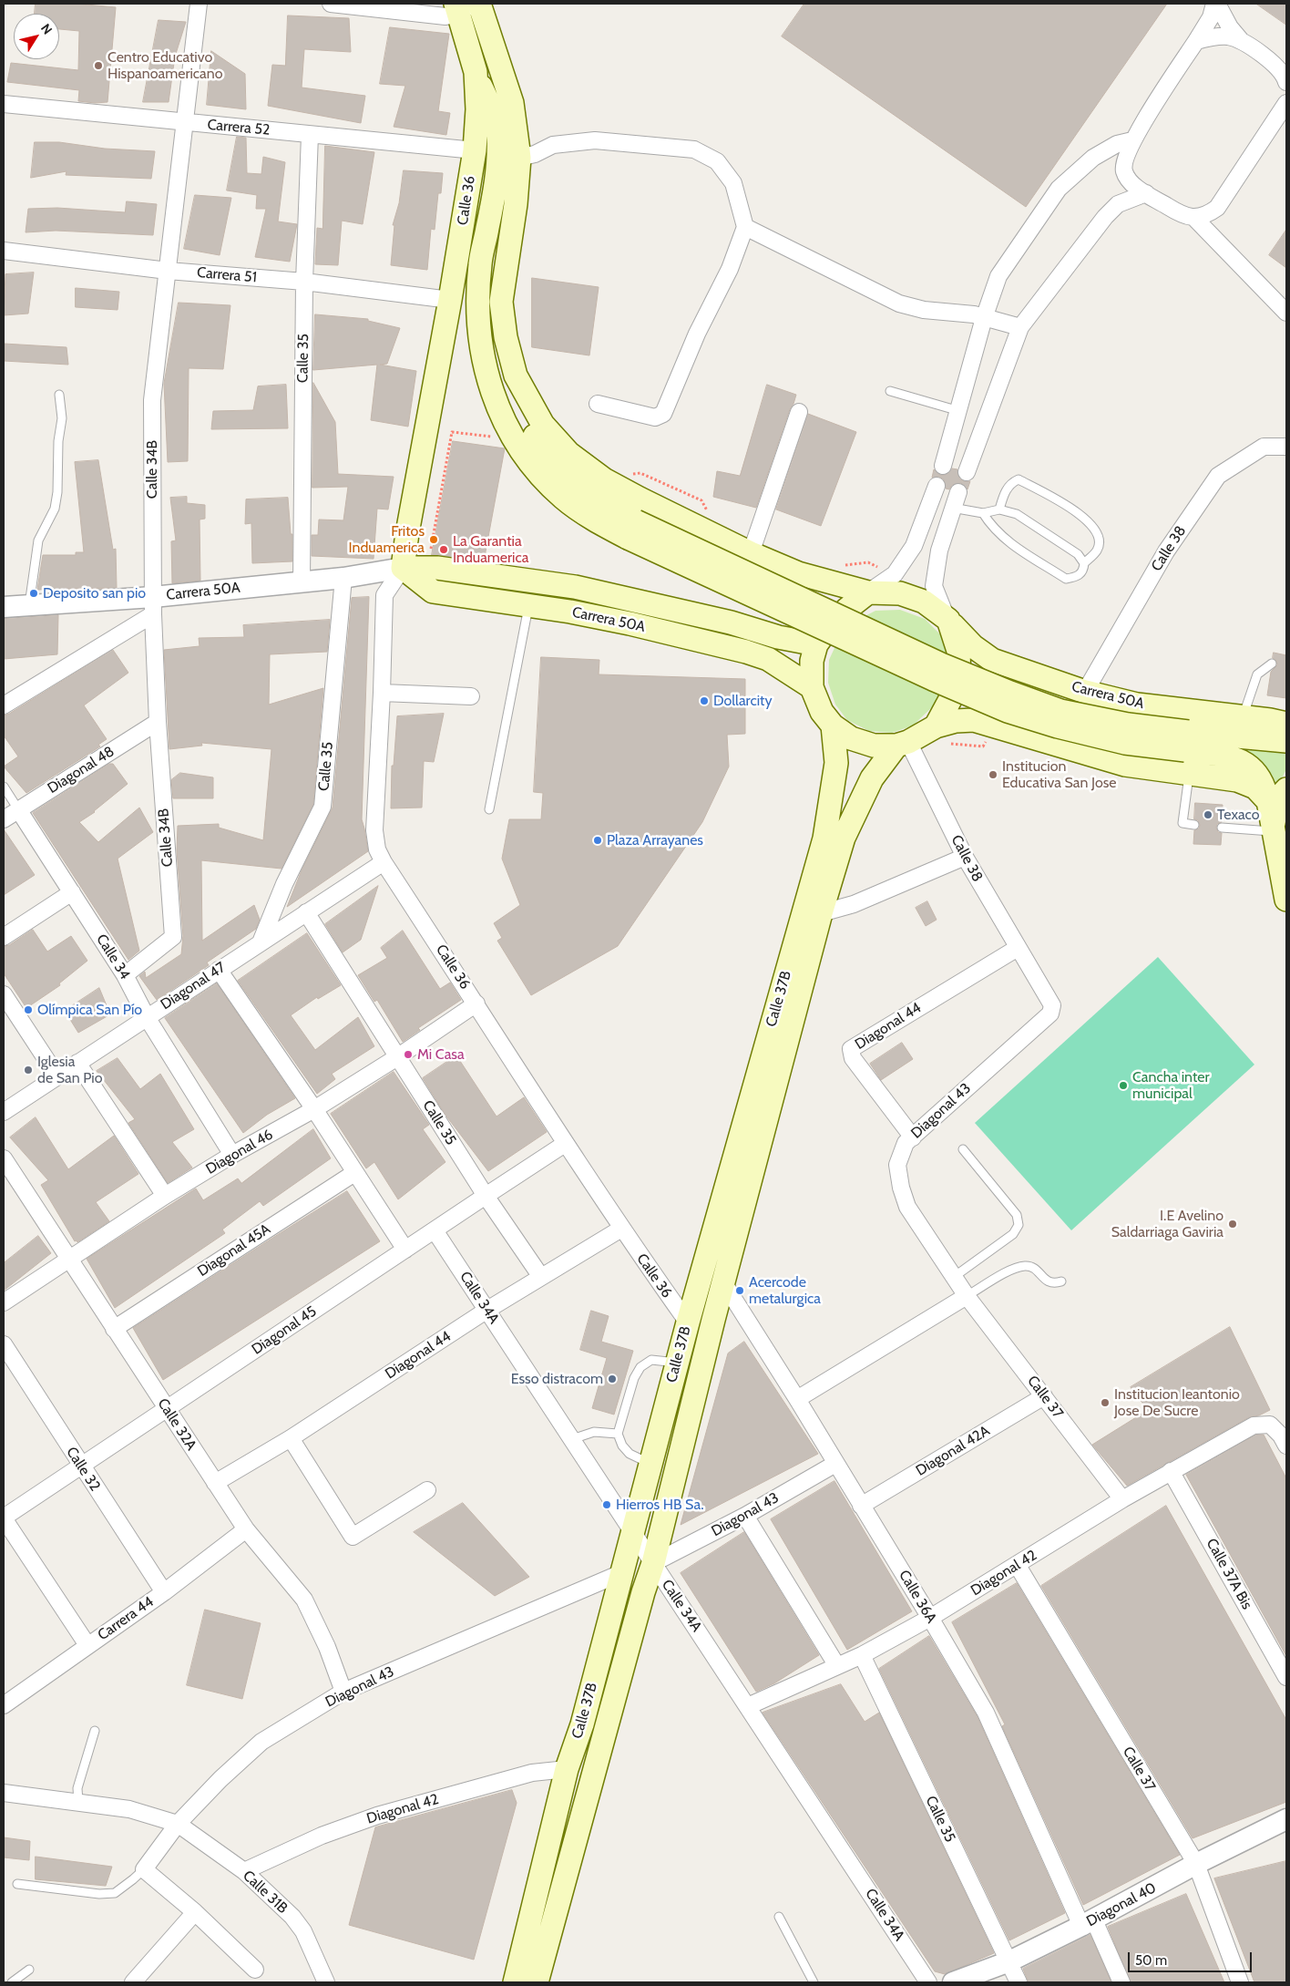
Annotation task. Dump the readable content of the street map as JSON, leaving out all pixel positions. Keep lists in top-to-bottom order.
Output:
{
  "streets": {
    "main road": ["Calle 36", "Carrera 50A", "Calle 37B"],
    "street": [
      "Carrera 52",
      "Carrera 51",
      "Calle 35",
      "Calle 34B",
      "Calle 38",
      "Diagonal 48",
      "Calle 34",
      "Diagonal 47",
      "Diagonal 44",
      "Diagonal 43",
      "Diagonal 46",
      "Diagonal 45A",
      "Calle 34A",
      "Diagonal 45",
      "Calle 37",
      "Calle 32A",
      "Diagonal 42A",
      "Calle 32",
      "Diagonal 42",
      "Calle 37A Bis",
      "Calle 36A",
      "Carrera 44",
      "Calle 31B",
      "Diagonal 40"
    ]
  },
  "crossings": [
    ["Carrera 52", "Calle 36"],
    ["Carrera 52", "Calle 35"],
    ["Carrera 52", "Calle 34B"],
    ["Calle 36", "Carrera 51"],
    ["Calle 36", "Carrera 50A"],
    ["Calle 36", "Diagonal 47"],
    ["Calle 36", "Calle 37B"],
    ["Calle 36", "Diagonal 44"],
    ["Calle 36", "Diagonal 46"],
    ["Calle 36", "Diagonal 45"],
    ["Carrera 51", "Calle 35"],
    ["Carrera 51", "Calle 34B"],
    ["Calle 35", "Carrera 50A"],
    ["Calle 35", "Diagonal 47"],
    ["Calle 35", "Diagonal 44"],
    ["Calle 35", "Diagonal 46"],
    ["Calle 35", "Diagonal 45"],
    ["Calle 35", "Diagonal 42"],
    ["Calle 35", "Diagonal 40"],
    ["Calle 34B", "Carrera 50A"],
    ["Calle 34B", "Diagonal 48"],
    ["Calle 34B", "Calle 34"],
    ["Calle 38", "Carrera 50A"],
    ["Calle 38", "Calle 37B"],
    ["Calle 38", "Diagonal 44"],
    ["Calle 38", "Diagonal 43"],
    ["Carrera 50A", "Calle 37B"],
    ["Diagonal 48", "Calle 34"],
    ["Calle 34", "Diagonal 47"],
    ["Calle 34", "Diagonal 46"],
    ["Calle 37B", "Diagonal 43"],
    ["Calle 37B", "Calle 34A"],
    ["Calle 37B", "Diagonal 42"],
    ["Calle 37B", "Calle 36A"],
    ["Diagonal 44", "Diagonal 43"],
    ["Diagonal 44", "Calle 34A"],
    ["Diagonal 44", "Calle 32A"],
    ["Diagonal 43", "Calle 34A"],
    ["Diagonal 43", "Calle 37"],
    ["Diagonal 43", "Calle 32A"],
    ["Diagonal 43", "Calle 36A"],
    ["Diagonal 43", "Calle 31B"],
    ["Diagonal 46", "Calle 32A"],
    ["Diagonal 45A", "Calle 32A"],
    ["Calle 34A", "Diagonal 45"],
    ["Calle 34A", "Diagonal 42"],
    ["Diagonal 45", "Calle 32A"],
    ["Diagonal 45", "Calle 32"],
    ["Calle 37", "Diagonal 42A"],
    ["Calle 37", "Diagonal 42"],
    ["Calle 37", "Diagonal 40"],
    ["Calle 32A", "Carrera 44"],
    ["Diagonal 42A", "Calle 36A"],
    ["Calle 32", "Carrera 44"],
    ["Diagonal 42", "Calle 37A Bis"],
    ["Diagonal 42", "Calle 36A"],
    ["Diagonal 42", "Calle 31B"],
    ["Calle 36A", "Diagonal 40"]
  ],
  "places": [
    "Centro Educativo Hispanoamericano",
    "Fritos Induamerica",
    "La Garantia Induamerica",
    "Deposito san pio",
    "Dollarcity",
    "Institucion Educativa San Jose",
    "Texaco",
    "Plaza Arrayanes",
    "Olímpica San Pío",
    "Mi Casa",
    "Iglesia de San Pio",
    "Cancha inter municipal",
    "I.E Avelino Saldarriaga Gaviria",
    "Acercode metalurgica",
    "Esso distracom",
    "Institucion Ieantonio Jose De Sucre",
    "Hierros HB Sa."
  ],
  "scale_bar": "50 m",
  "north": "top right"
}
